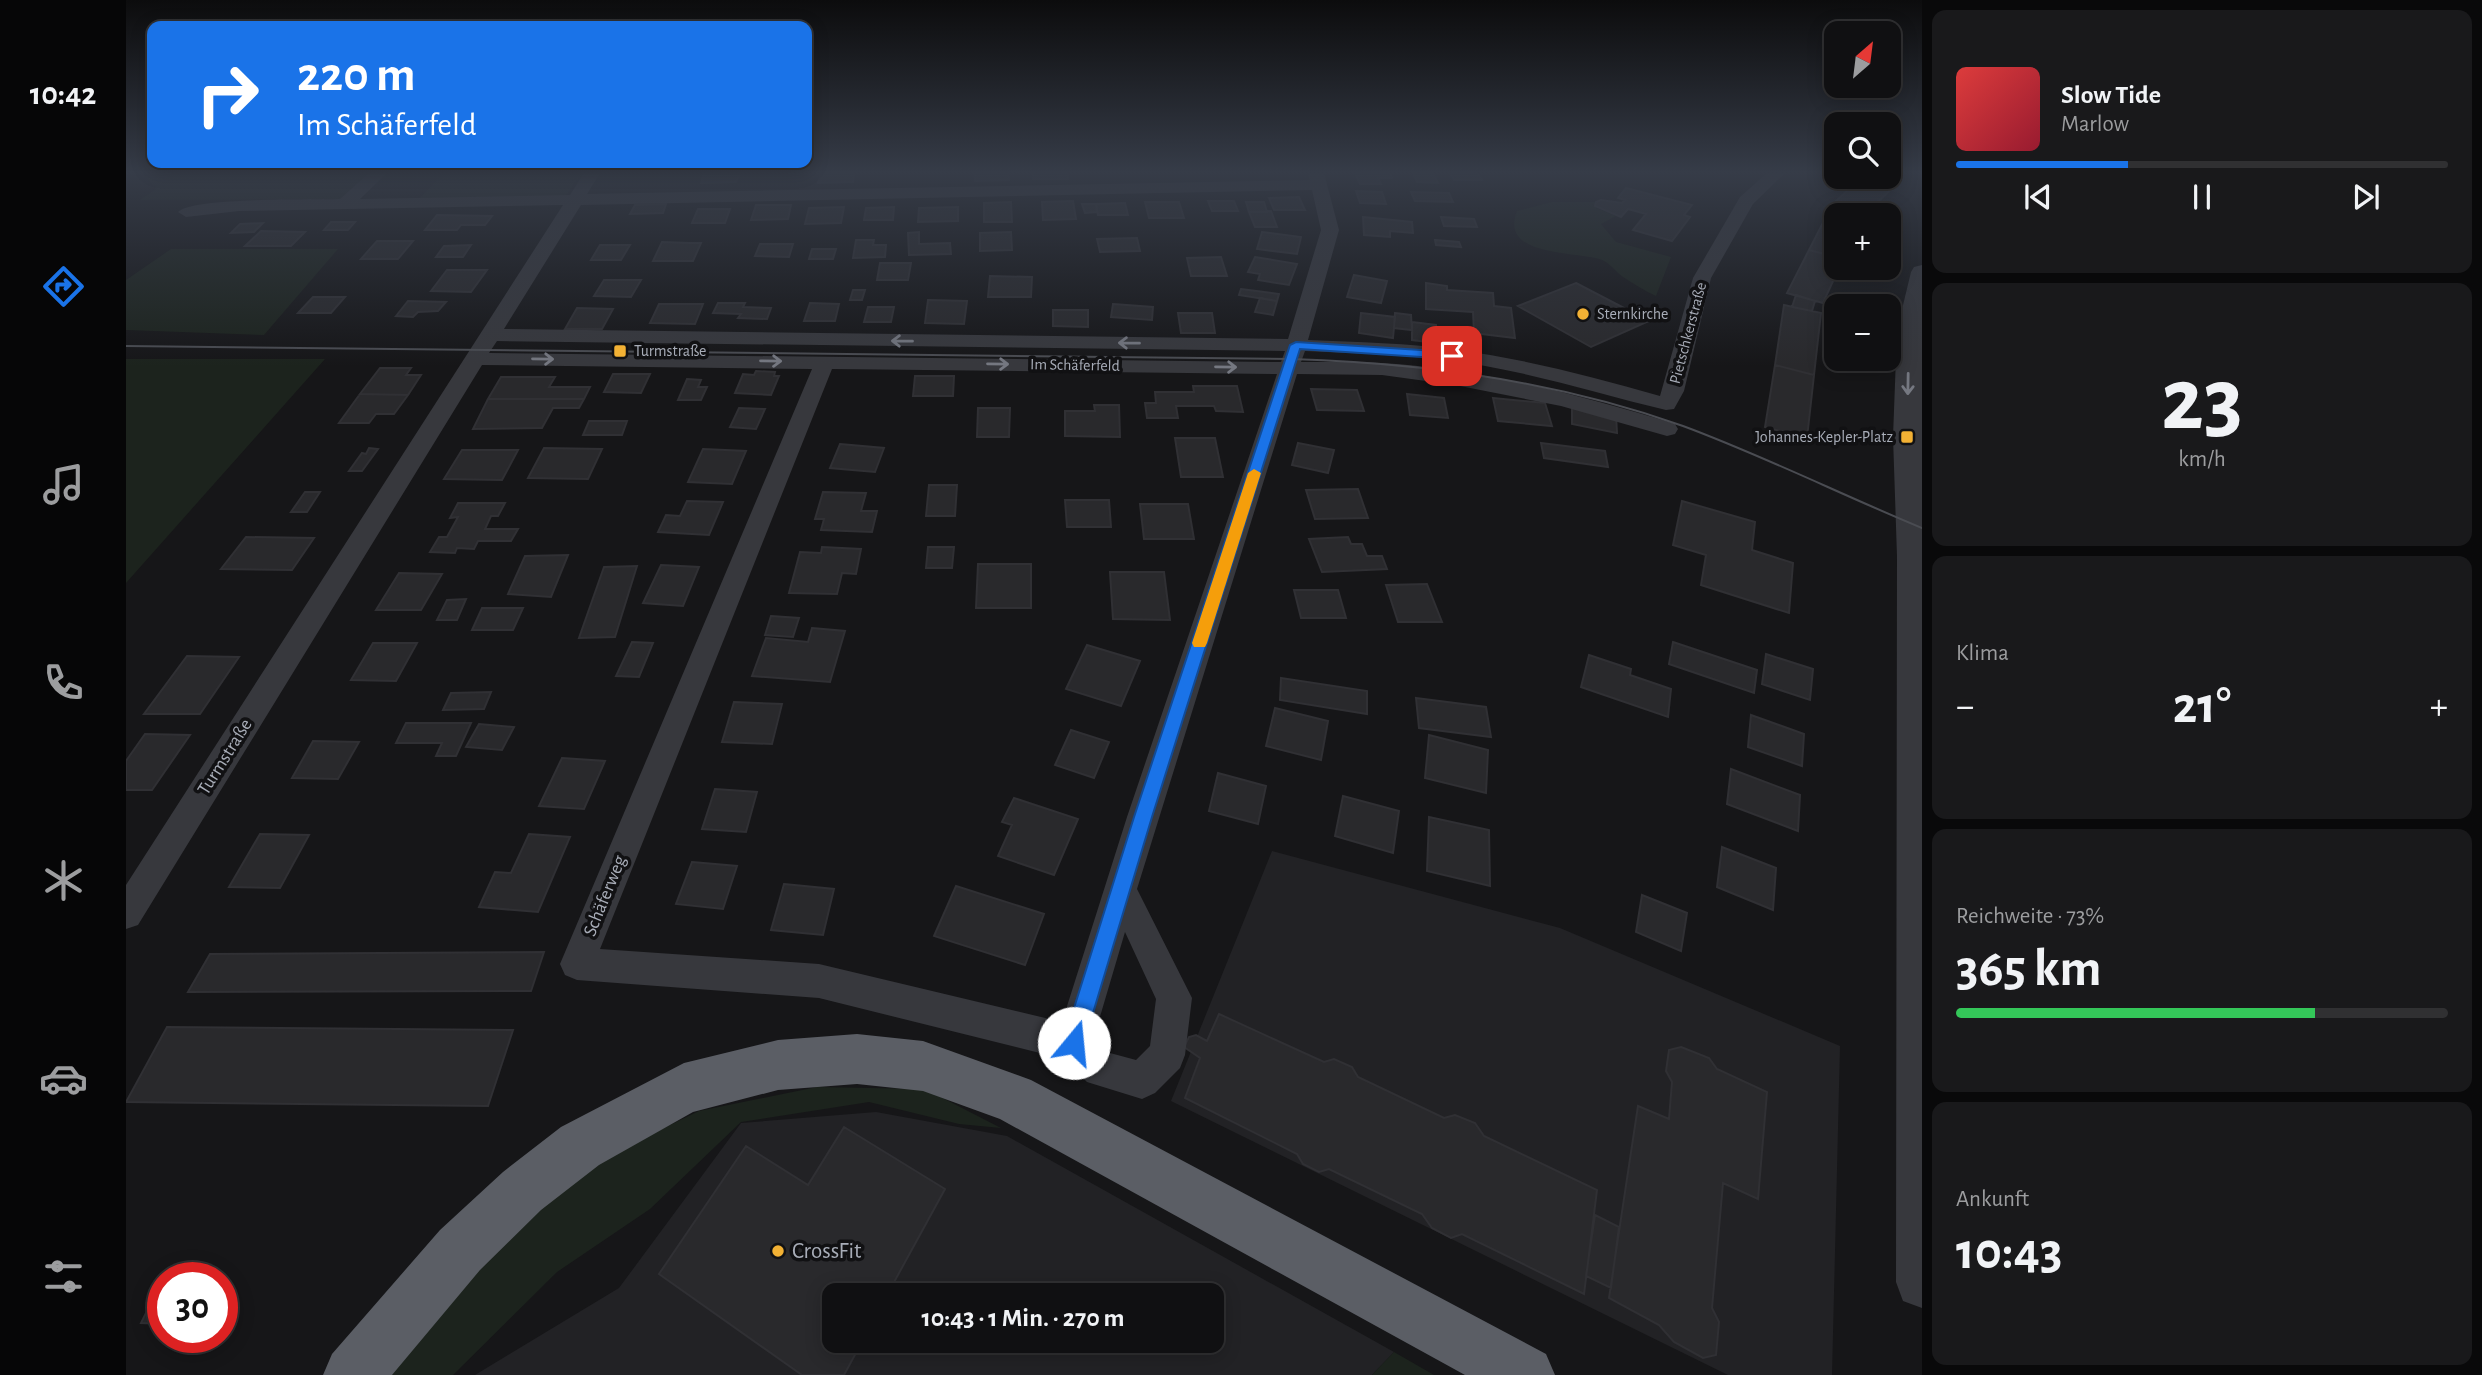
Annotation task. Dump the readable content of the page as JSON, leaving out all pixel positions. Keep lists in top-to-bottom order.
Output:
{
  "streets": {
    "street": [
      "Pietschkerstraße",
      "Im Schäferfeld",
      "Turmstraße",
      "Schäferweg"
    ]
  },
  "crossings": [
    ["Pietschkerstraße", "Im Schäferfeld"],
    ["Im Schäferfeld", "Turmstraße"],
    ["Im Schäferfeld", "Schäferweg"]
  ],
  "places": {
    "other": ["Sternkirche", "CrossFit"],
    "transit": ["Turmstraße", "Johannes-Kepler-Platz"]
  },
  "north": "top right",
  "page": {
    "tabs": "10:42",
    "map_buttons": ["+", "−"],
    "turn": ["220 m", "Im Schäferfeld"],
    "song": ["Slow Tide", "Marlow"],
    "tile": [
      ["23", "km/h"],
      "Klima",
      ["Reichweite · 73%", "365 km"],
      ["Ankunft", "10:43"]
    ],
    "heat": ["−", "21°", "+"],
    "limit": "30",
    "trip": "10:43 · 1 Min. · 270 m"
  }
}
